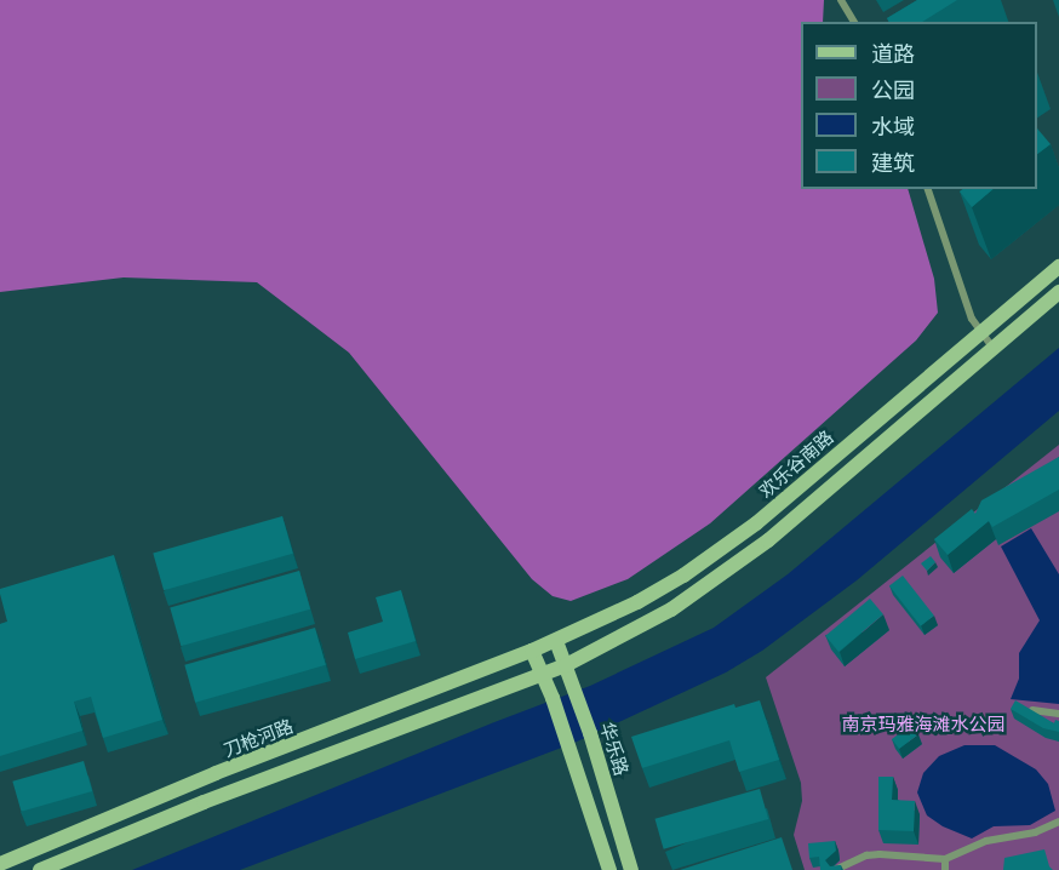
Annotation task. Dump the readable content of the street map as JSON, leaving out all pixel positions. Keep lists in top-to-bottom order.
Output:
{
  "streets": {
    "street": ["欢乐谷南路", "刀枪河路", "华乐路"]
  },
  "crossings": [
    ["欢乐谷南路", "刀枪河路"],
    ["欢乐谷南路", "华乐路"]
  ],
  "parks": ["南京玛雅海滩水公园"],
  "legend": [
    "道路",
    "公园",
    "水域",
    "建筑"
  ]
}
